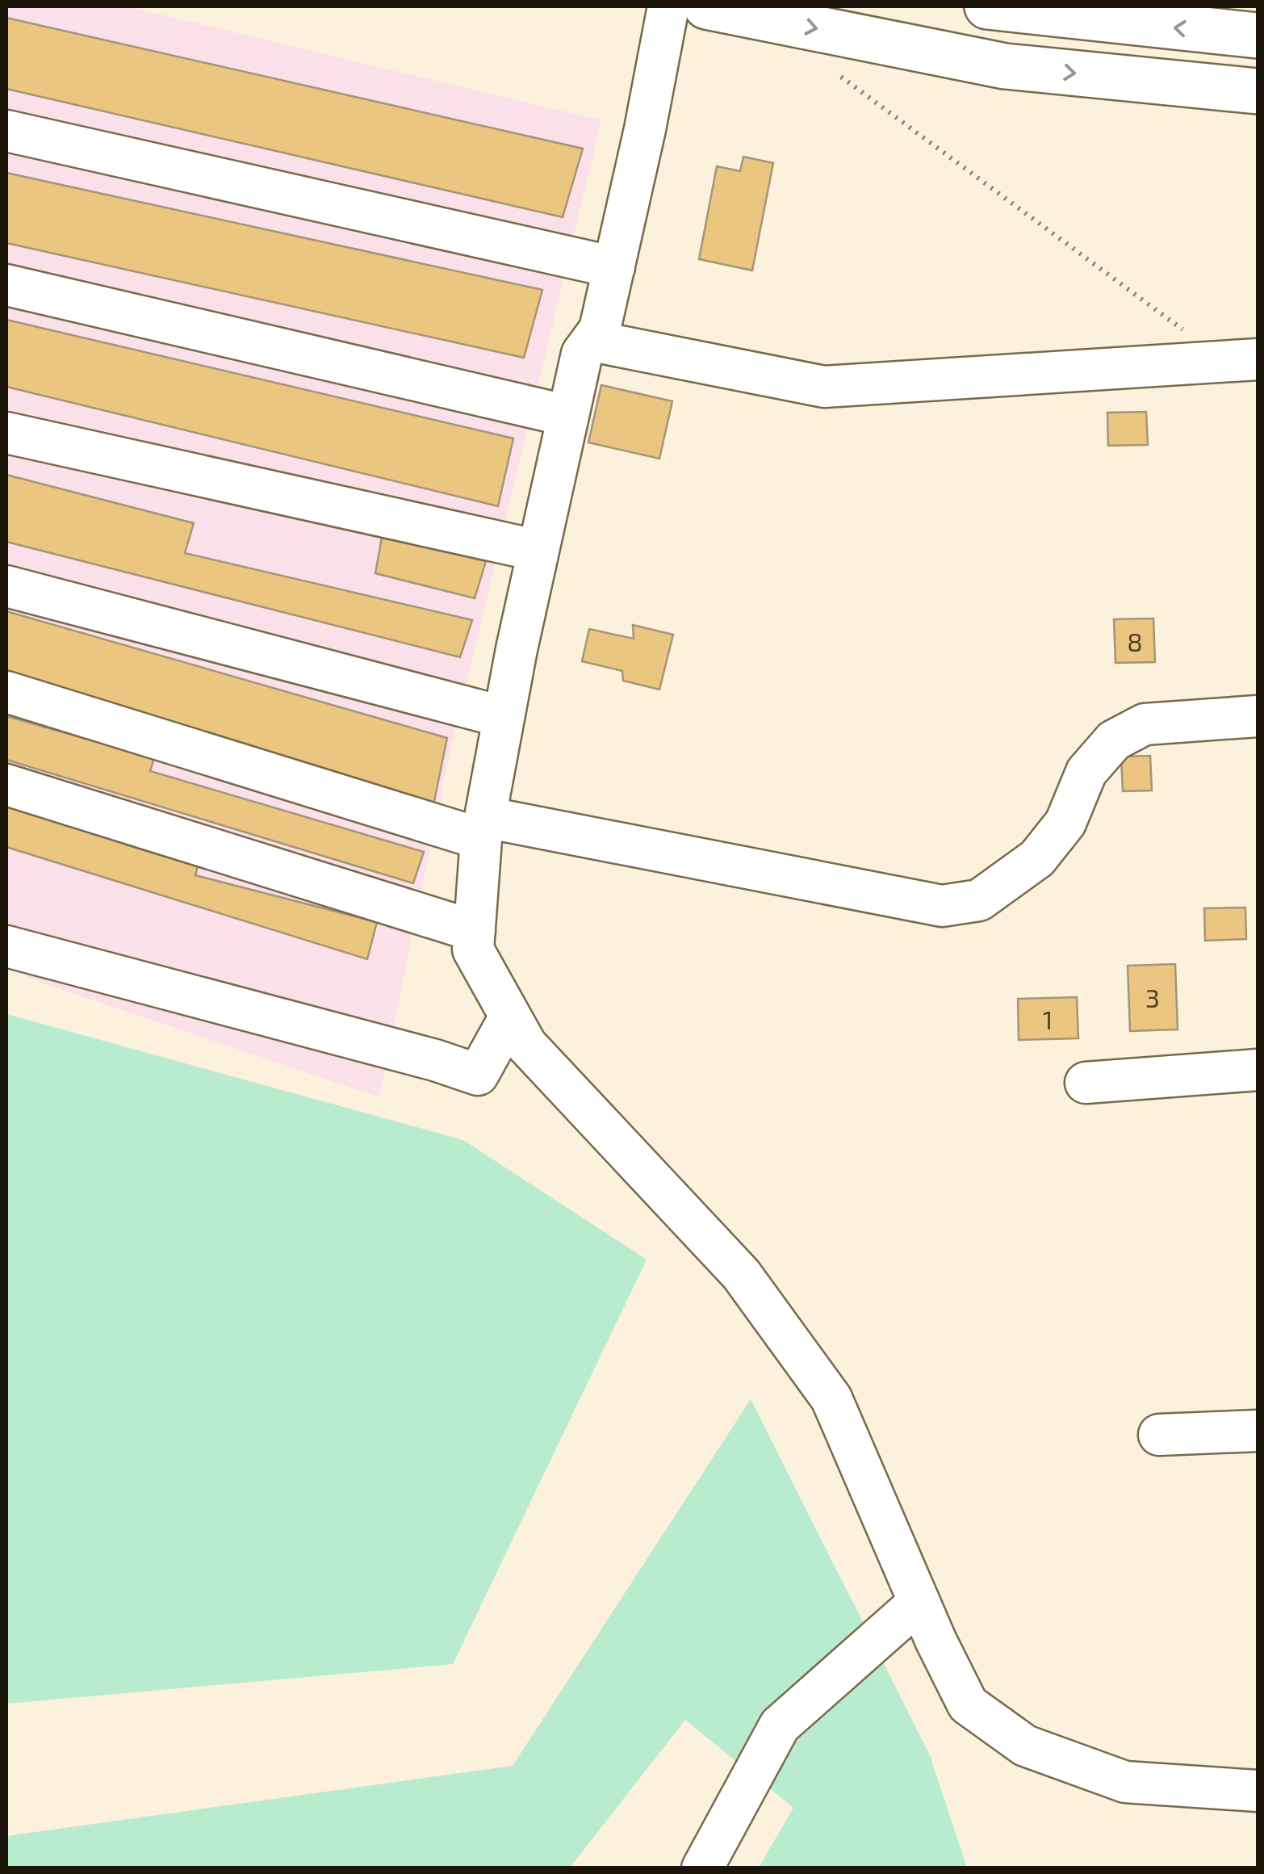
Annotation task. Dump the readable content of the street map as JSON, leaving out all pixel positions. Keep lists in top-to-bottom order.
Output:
{
  "house_numbers": ["8", "3", "1"]
}
